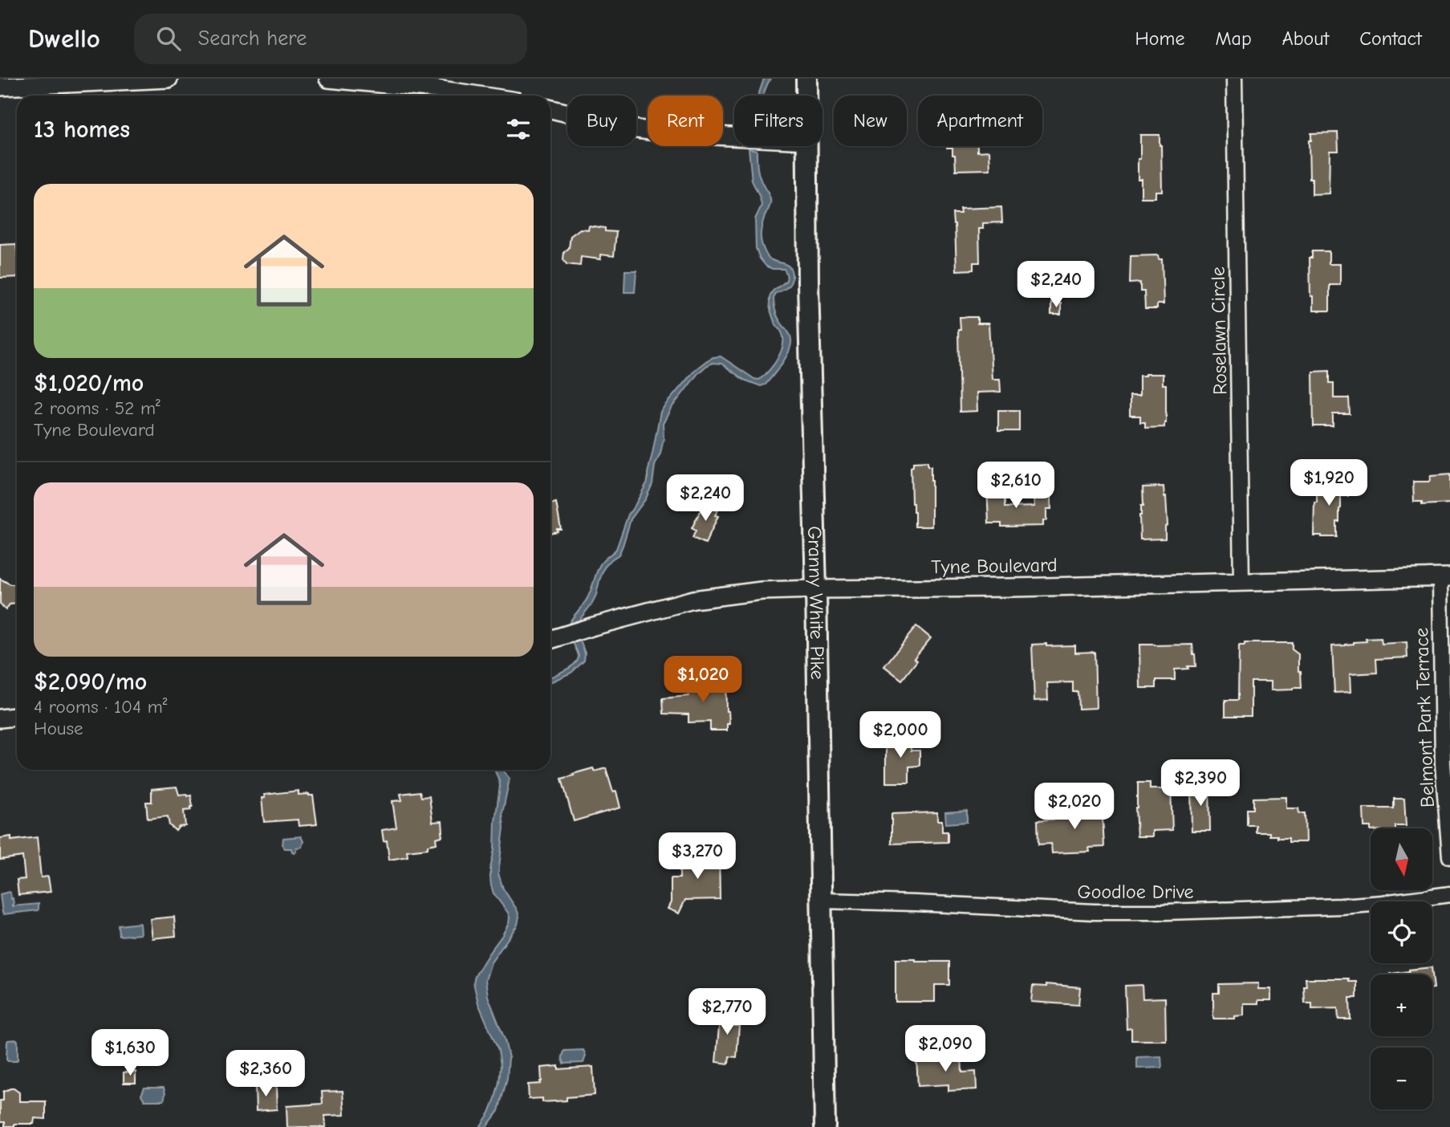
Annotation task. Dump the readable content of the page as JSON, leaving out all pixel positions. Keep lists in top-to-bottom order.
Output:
{
  "streets": {
    "main road": ["Granny White Pike"],
    "street": [
      "Roselawn Circle",
      "Tyne Boulevard",
      "Belmont Park Terrace",
      "Goodloe Drive"
    ]
  },
  "crossings": [
    ["Roselawn Circle", "Tyne Boulevard"],
    ["Tyne Boulevard", "Granny White Pike"],
    ["Tyne Boulevard", "Belmont Park Terrace"],
    ["Granny White Pike", "Goodloe Drive"]
  ],
  "north": "bottom",
  "page": {
    "header": "Dwello",
    "search": "Search here",
    "nav": [
      "Home",
      "Map",
      "About",
      "Contact"
    ],
    "chip": [
      "Buy",
      "Rent",
      "Filters",
      "New",
      "Apartment"
    ],
    "heading": "13 homes",
    "list": [
      {
        "name": "$1,020/mo",
        "note": "2 rooms · 52 m² · Tyne Boulevard"
      },
      {
        "name": "$2,090/mo",
        "note": "4 rooms · 104 m² · House"
      }
    ],
    "price": [
      "$2,240",
      "$1,920",
      "$2,610",
      "$2,240",
      "$1,020",
      "$2,000",
      "$2,390",
      "$2,020",
      "$3,270",
      "$2,770",
      "$2,090",
      "$1,630",
      "$2,360"
    ],
    "map_buttons": ["+", "−"]
  }
}
